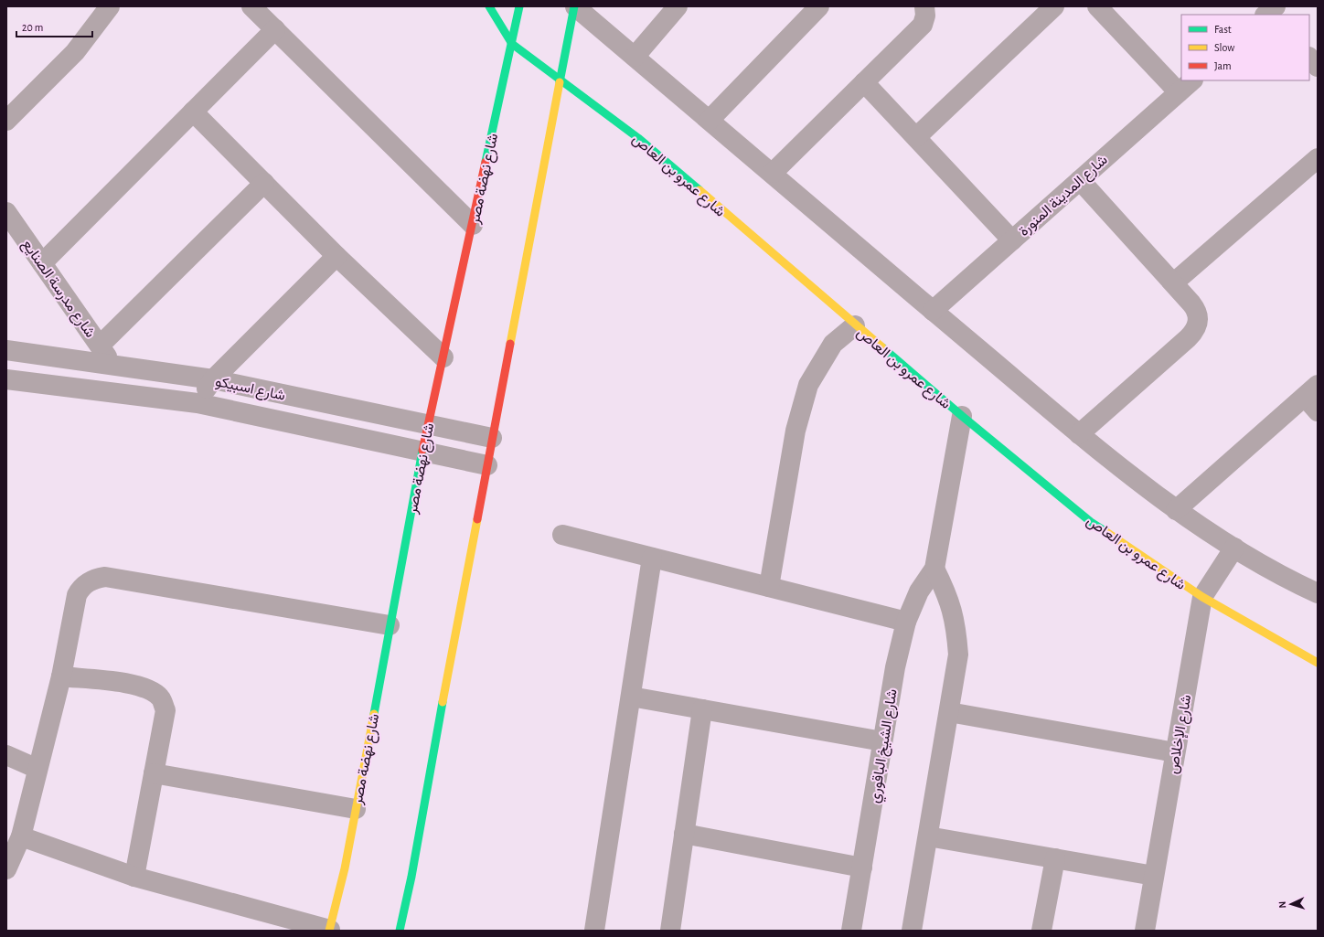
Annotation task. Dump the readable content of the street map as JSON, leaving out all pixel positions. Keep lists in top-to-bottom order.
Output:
{
  "streets": {
    "street": [
      "شارع عمرو بن العاص",
      "شارع نهضة مصر",
      "شارع المدينة المنورة",
      "شارع مدرسة الصنايع",
      "شارع اسبيكو",
      "شارع الإخلاص",
      "شارع الشيخ الباقوري"
    ]
  },
  "crossings": [
    ["شارع عمرو بن العاص", "شارع نهضة مصر"],
    ["شارع عمرو بن العاص", "شارع الإخلاص"],
    ["شارع عمرو بن العاص", "شارع الشيخ الباقوري"],
    ["شارع نهضة مصر", "شارع اسبيكو"],
    ["شارع مدرسة الصنايع", "شارع اسبيكو"]
  ],
  "legend": ["Fast", "Slow", "Jam"],
  "scale_bar": "20 m",
  "north": "left"
}
